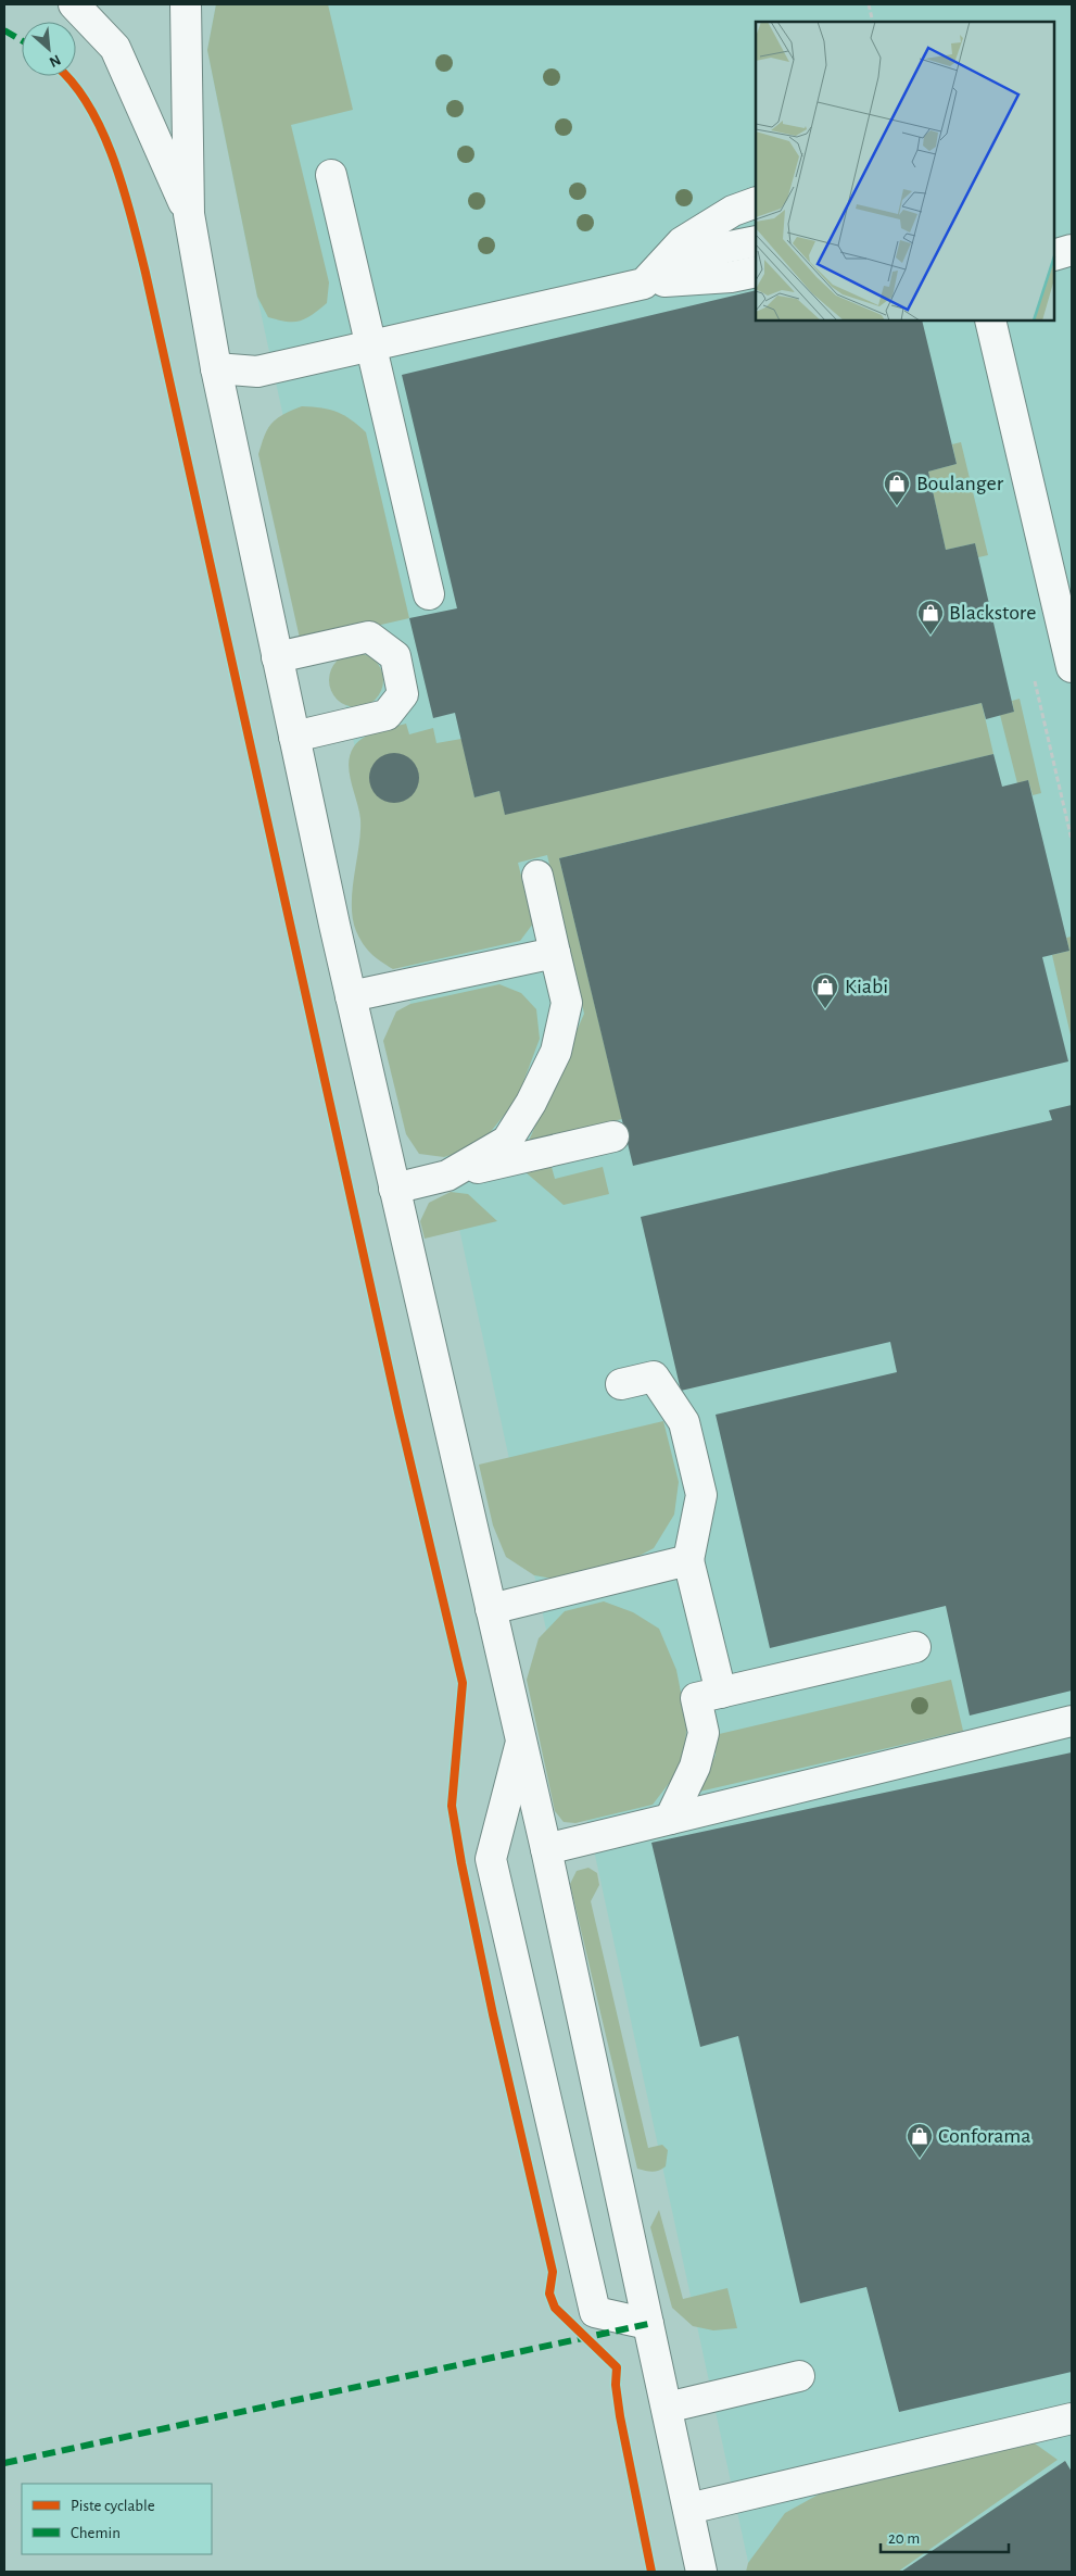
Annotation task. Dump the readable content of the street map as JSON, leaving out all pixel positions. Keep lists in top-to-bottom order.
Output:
{
  "places": {
    "shop": [
      "Boulanger",
      "Blackstore",
      "Kiabi",
      "Conforama"
    ]
  },
  "legend": ["Piste cyclable", "Chemin"],
  "scale_bar": "20 m",
  "north": "bottom right"
}
